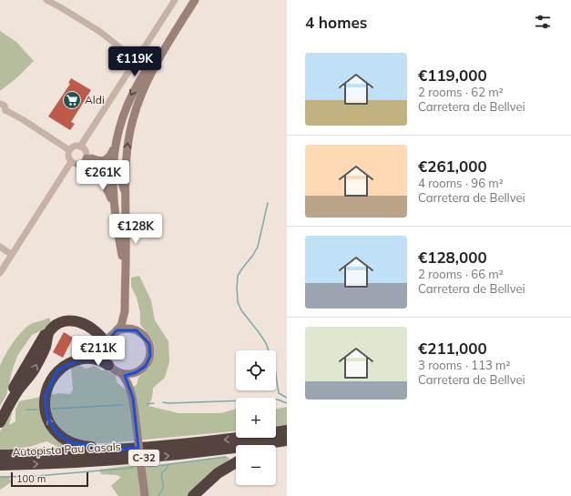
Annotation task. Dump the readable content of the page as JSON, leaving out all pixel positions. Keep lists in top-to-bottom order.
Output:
{
  "streets": {
    "highway": ["Autopista Pau Casals", "C-32"]
  },
  "places": {
    "supermarket": ["Aldi"]
  },
  "scale_bar": "100 m",
  "page": {
    "heading": "4 homes",
    "list": [
      {
        "name": "€119,000",
        "note": "2 rooms · 62 m² · Carretera de Bellvei"
      },
      {
        "name": "€261,000",
        "note": "4 rooms · 96 m² · Carretera de Bellvei"
      },
      {
        "name": "€128,000",
        "note": "2 rooms · 66 m² · Carretera de Bellvei"
      },
      {
        "name": "€211,000",
        "note": "3 rooms · 113 m² · Carretera de Bellvei"
      }
    ],
    "price": [
      "€119K",
      "€261K",
      "€128K",
      "€211K"
    ],
    "map_buttons": ["+", "−"],
    "scale": "100 m"
  }
}
